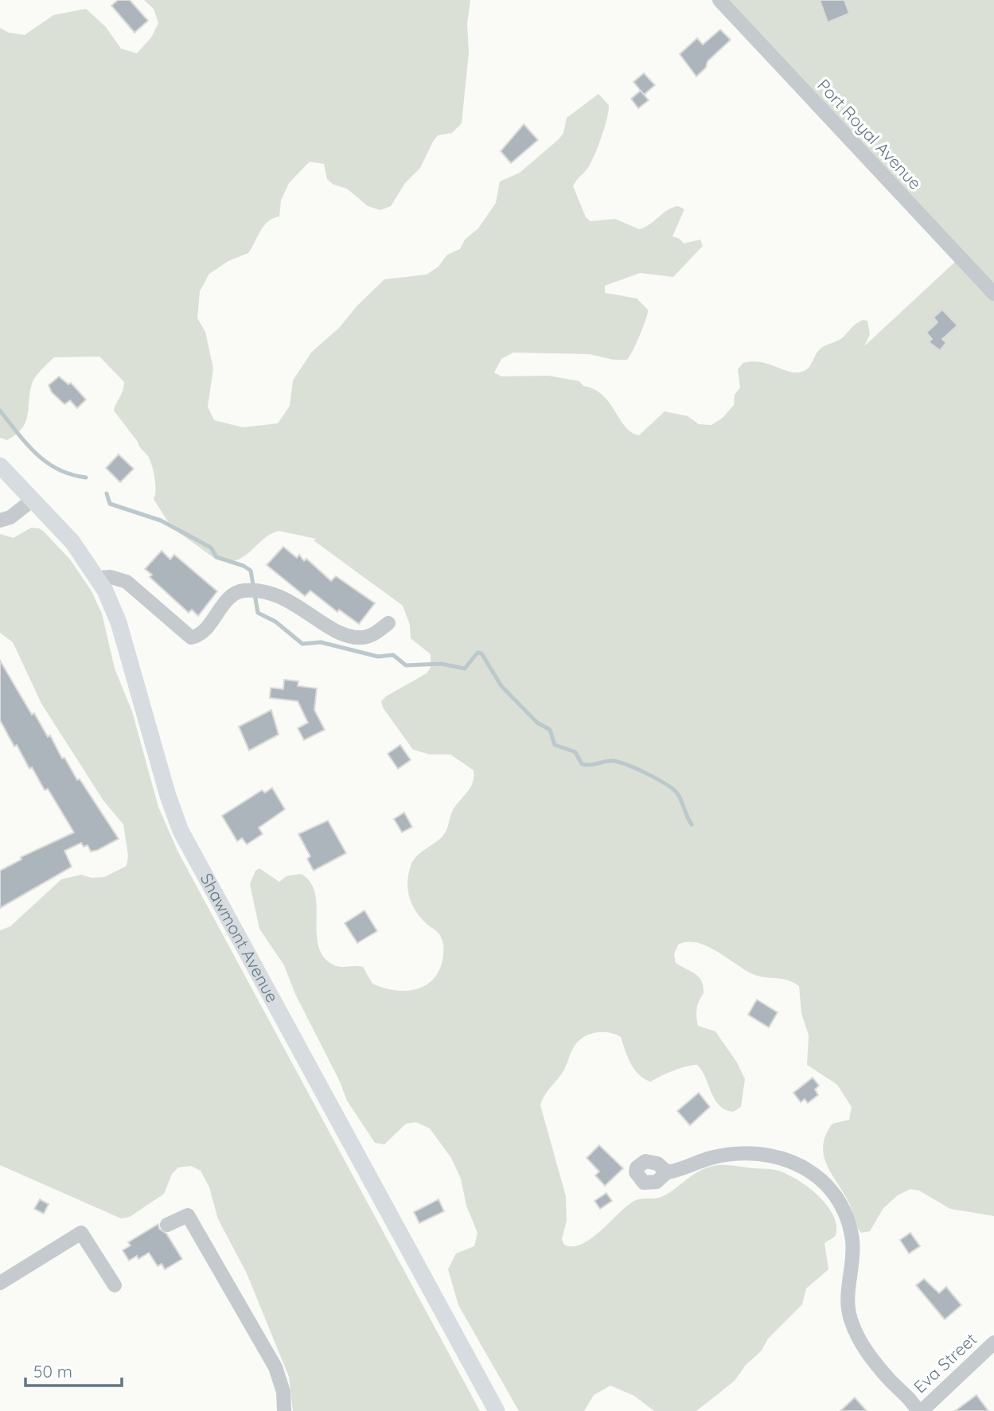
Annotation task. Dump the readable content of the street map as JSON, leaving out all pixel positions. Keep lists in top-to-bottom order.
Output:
{
  "streets": {
    "main road": ["Shawmont Avenue"],
    "street": ["Port Royal Avenue", "Eva Street"]
  },
  "scale_bar": "50 m"
}
